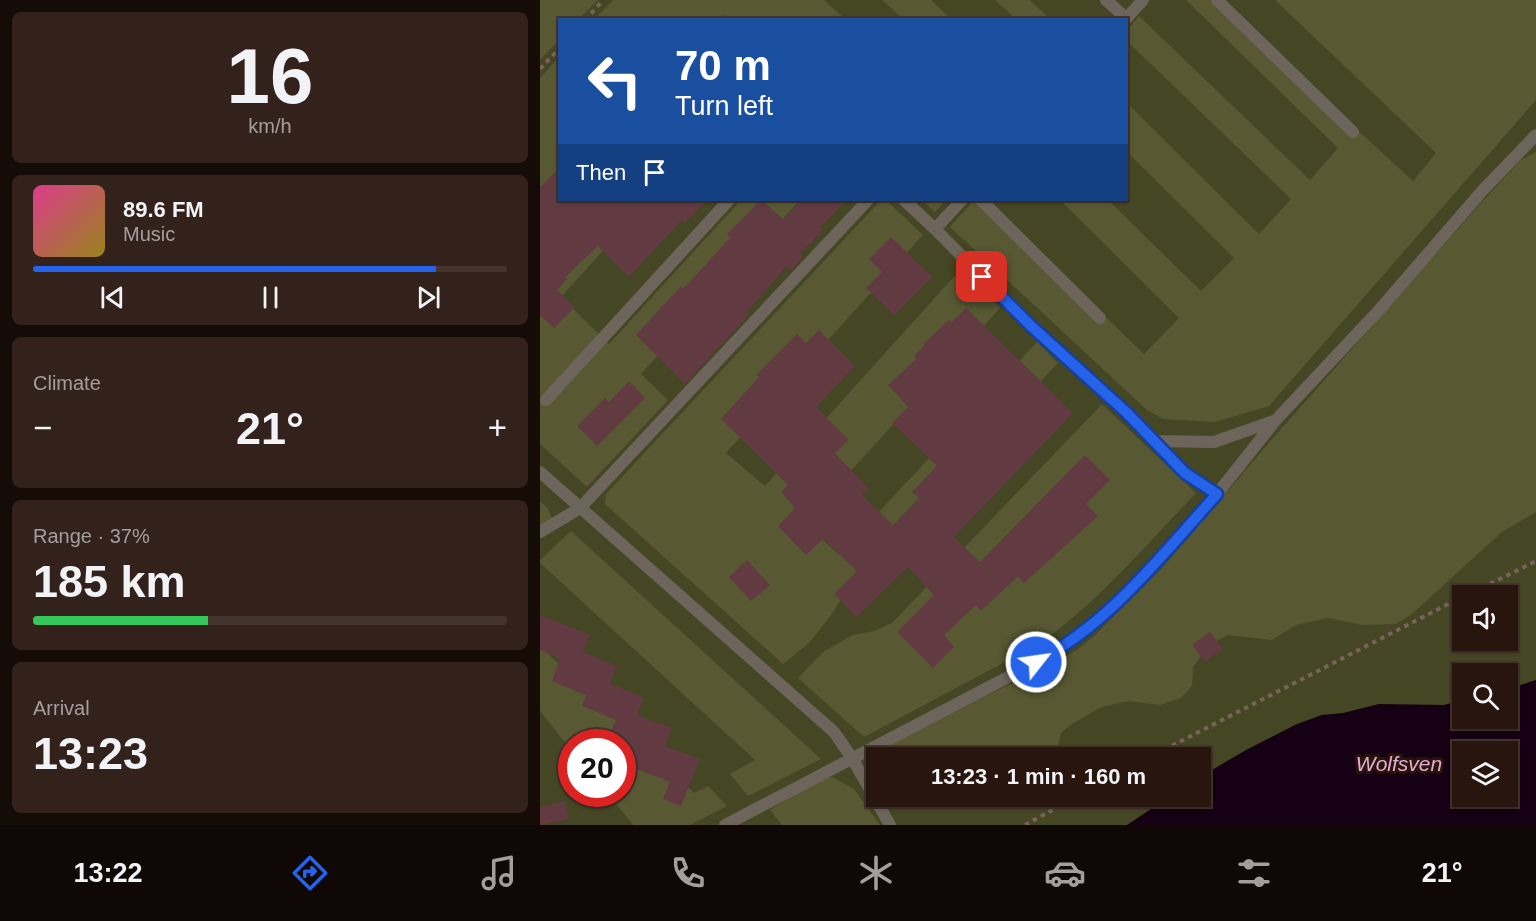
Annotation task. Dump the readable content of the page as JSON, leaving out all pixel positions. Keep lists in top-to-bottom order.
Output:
{
  "water": ["Wolfsven"],
  "page": {
    "tile": [
      ["16", "km/h"],
      "Climate",
      ["Range · 37%", "185 km"],
      ["Arrival", "13:23"]
    ],
    "turn": ["70 m", "Turn left"],
    "then": "Then",
    "song": ["89.6 FM", "Music"],
    "heat": ["−", "21°", "+"],
    "limit": "20",
    "trip": "13:23 · 1 min · 160 m",
    "tabs": ["13:22", "21°"]
  }
}
